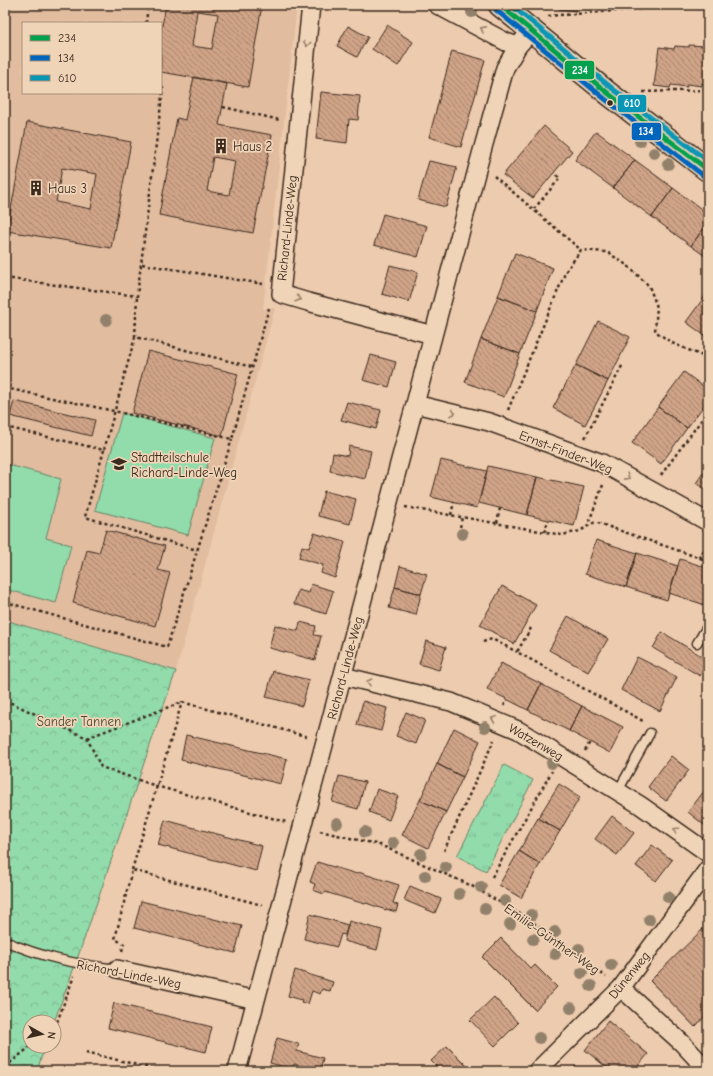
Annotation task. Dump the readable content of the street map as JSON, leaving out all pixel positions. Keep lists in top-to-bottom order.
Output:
{
  "streets": {
    "street": [
      "Richard-Linde-Weg",
      "Ernst-Finder-Weg",
      "Watzenweg",
      "Dünenweg"
    ],
    "path": ["Emilie-Günther-Weg"]
  },
  "crossings": [
    ["Richard-Linde-Weg", "Ernst-Finder-Weg"],
    ["Richard-Linde-Weg", "Watzenweg"],
    ["Richard-Linde-Weg", "Emilie-Günther-Weg"],
    ["Emilie-Günther-Weg", "Dünenweg"]
  ],
  "one_way": ["Ernst-Finder-Weg", "Watzenweg"],
  "parks": ["Sander Tannen"],
  "places": {
    "building": ["Haus 2", "Haus 3"],
    "school or university": ["Stadtteilschule Richard-Linde-Weg"]
  },
  "lines": ["transit line 234", "transit line 610", "transit line 134"],
  "legend": ["234", "134", "610"],
  "north": "right"
}
